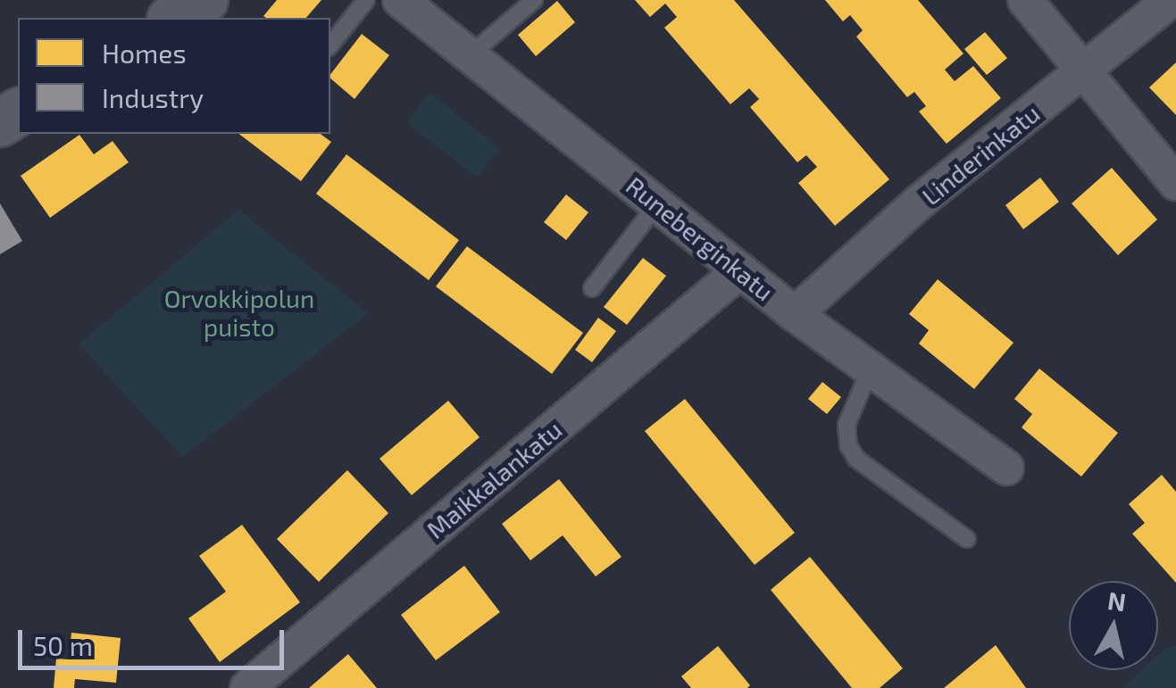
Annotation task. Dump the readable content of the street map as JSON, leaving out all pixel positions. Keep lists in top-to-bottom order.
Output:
{
  "streets": {
    "street": ["Linderinkatu", "Runeberginkatu", "Maikkalankatu"]
  },
  "crossings": [
    ["Linderinkatu", "Runeberginkatu"],
    ["Runeberginkatu", "Maikkalankatu"]
  ],
  "parks": ["Orvokkipolun puisto"],
  "legend": ["Homes", "Industry"],
  "scale_bar": "50 m",
  "north": "top"
}
